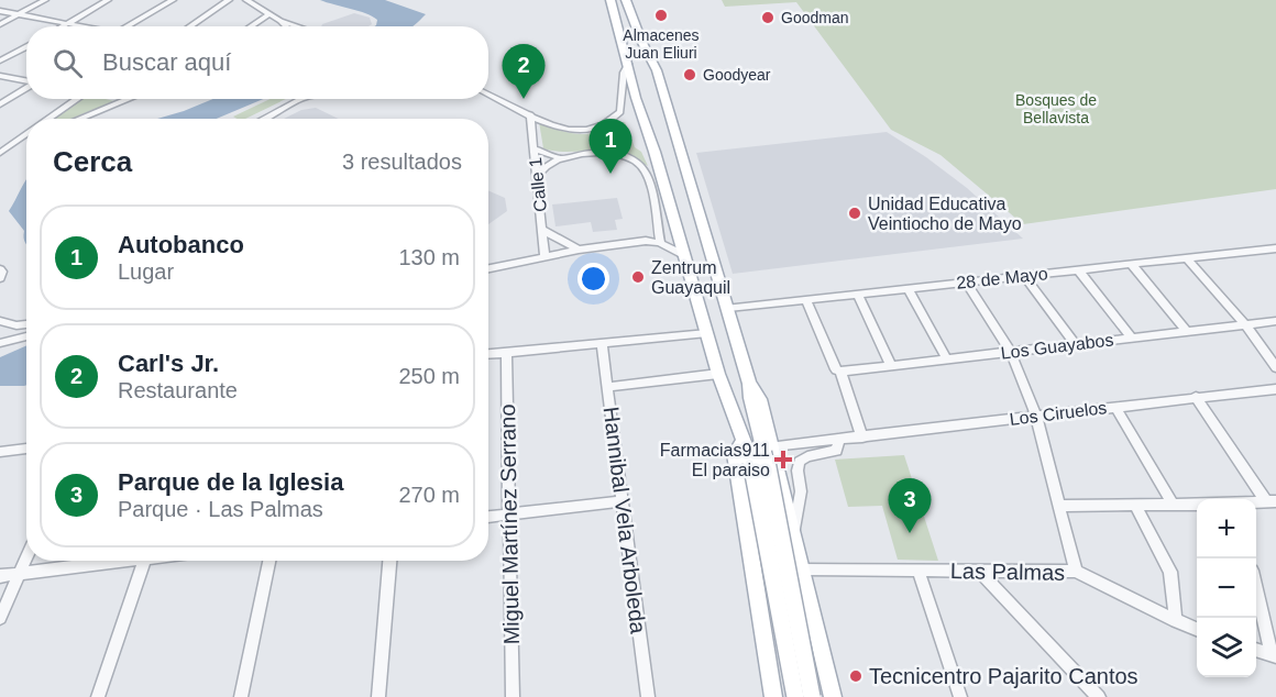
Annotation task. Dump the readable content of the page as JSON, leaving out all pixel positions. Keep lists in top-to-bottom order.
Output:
{
  "streets": {
    "street": [
      "Calle 1",
      "28 de Mayo",
      "Los Guayabos",
      "Los Ciruelos",
      "Hannibal Vela Arboleda",
      "Miguel Martínez Serrano",
      "Las Palmas"
    ]
  },
  "parks": ["Bosques de Bellavista"],
  "places": {
    "other": [
      "Almacenes Juan Eliuri",
      "Goodman",
      "Goodyear",
      "Unidad Educativa Veintiocho de Mayo",
      "Zentrum Guayaquil",
      "Tecnicentro Pajarito Cantos"
    ],
    "health": ["Farmacias911 El paraiso"]
  },
  "page": {
    "search": "Buscar aquí",
    "pins": ["2", "1", "3"],
    "heading": ["Cerca", "3 resultados"],
    "list": [
      {
        "mark": "1",
        "name": "Autobanco",
        "note": "Lugar",
        "value": "130 m"
      },
      {
        "mark": "2",
        "name": "Carl's Jr.",
        "note": "Restaurante",
        "value": "250 m"
      },
      {
        "mark": "3",
        "name": "Parque de la Iglesia",
        "note": "Parque · Las Palmas",
        "value": "270 m"
      }
    ],
    "map_buttons": ["+", "−"]
  }
}
